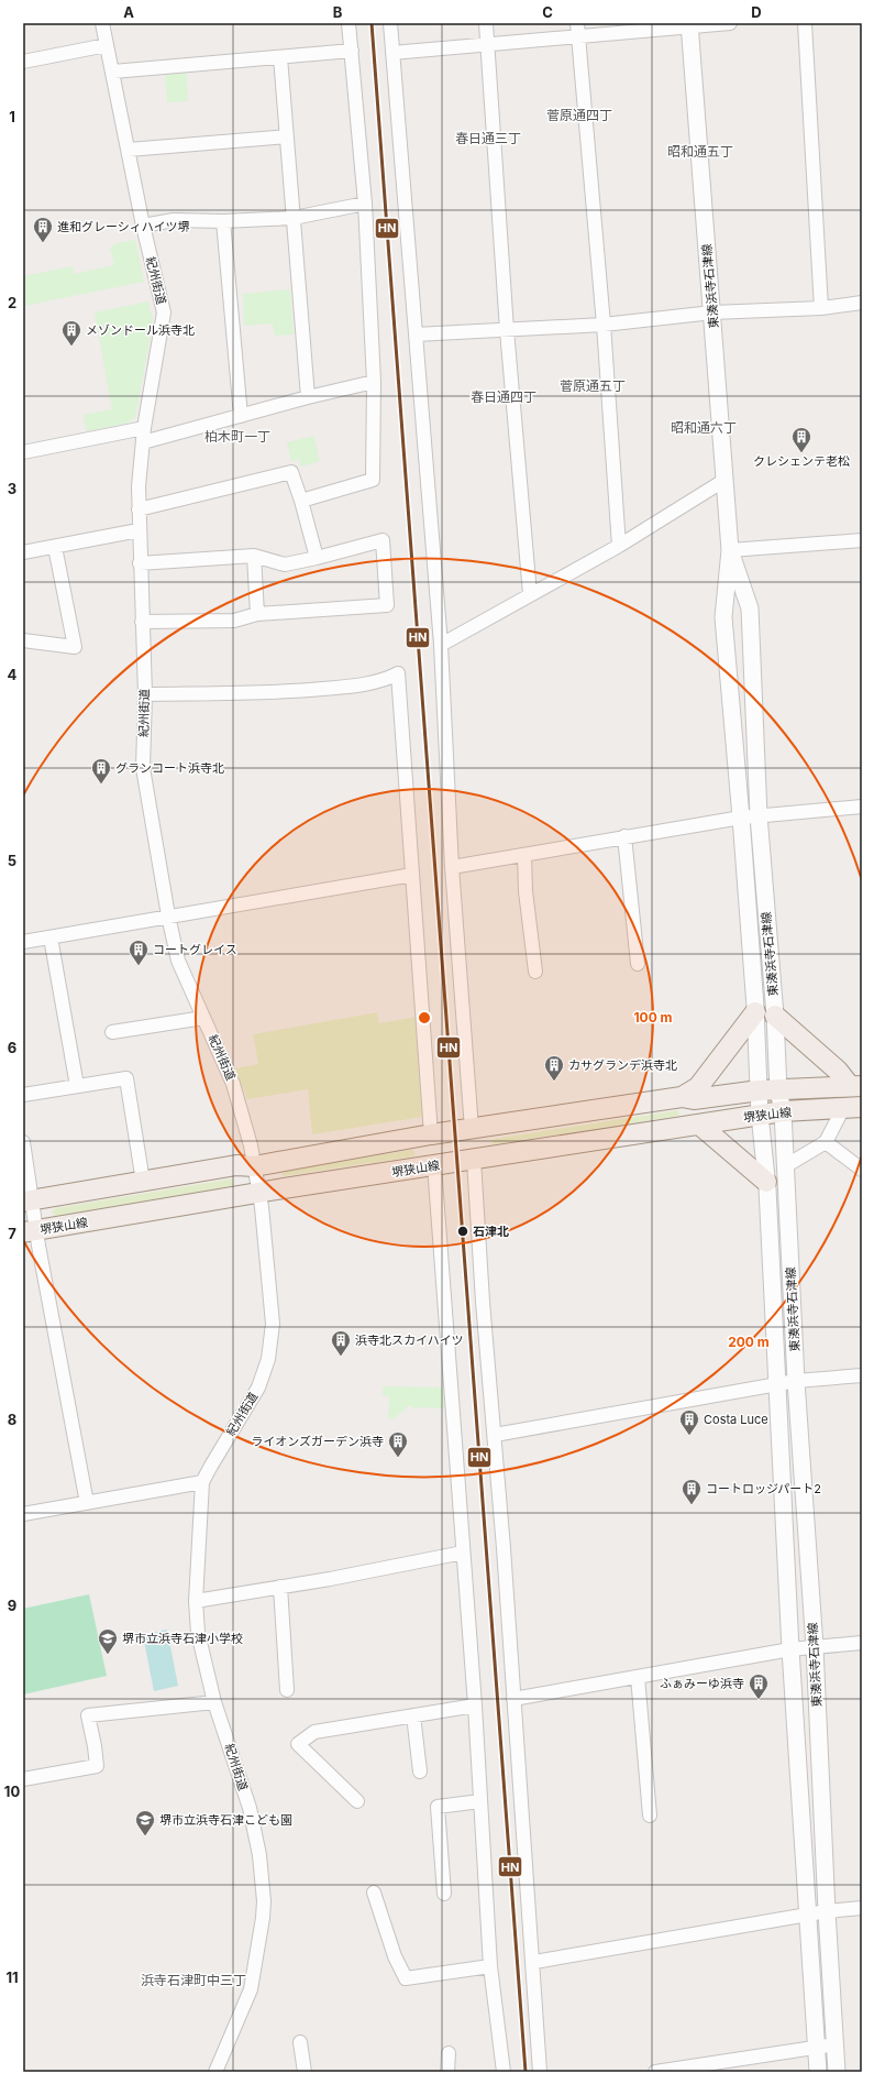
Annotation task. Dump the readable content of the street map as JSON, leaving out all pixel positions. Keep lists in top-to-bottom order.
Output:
{
  "streets": {
    "main road": ["堺狭山線"],
    "street": ["紀州街道", "東湊浜寺石津線"]
  },
  "crossings": [
    ["紀州街道", "堺狭山線"],
    ["東湊浜寺石津線", "堺狭山線"]
  ],
  "districts": [
    "菅原通四丁",
    "春日通三丁",
    "昭和通五丁",
    "菅原通五丁",
    "春日通四丁",
    "昭和通六丁",
    "柏木町一丁",
    "浜寺石津町中三丁"
  ],
  "places": {
    "building": [
      "進和グレーシィハイツ堺",
      "メゾンドール浜寺北",
      "クレシェンテ老松",
      "グランコート浜寺北",
      "コートグレイス",
      "カサグランデ浜寺北",
      "浜寺北スカイハイツ",
      "Costa Luce",
      "ライオンズガーデン浜寺",
      "コートロッジパート2",
      "ふぁみーゆ浜寺"
    ],
    "other": ["石津北"],
    "school or university": ["堺市立浜寺石津小学校", "堺市立浜寺石津こども園"]
  },
  "lines": ["transit line HN"],
  "grid": {
    "columns": [
      "A",
      "B",
      "C",
      "D"
    ],
    "rows": [
      "1",
      "2",
      "3",
      "4",
      "5",
      "6",
      "7",
      "8",
      "9",
      "10",
      "11"
    ]
  },
  "rings": ["100 m", "200 m"]
}
